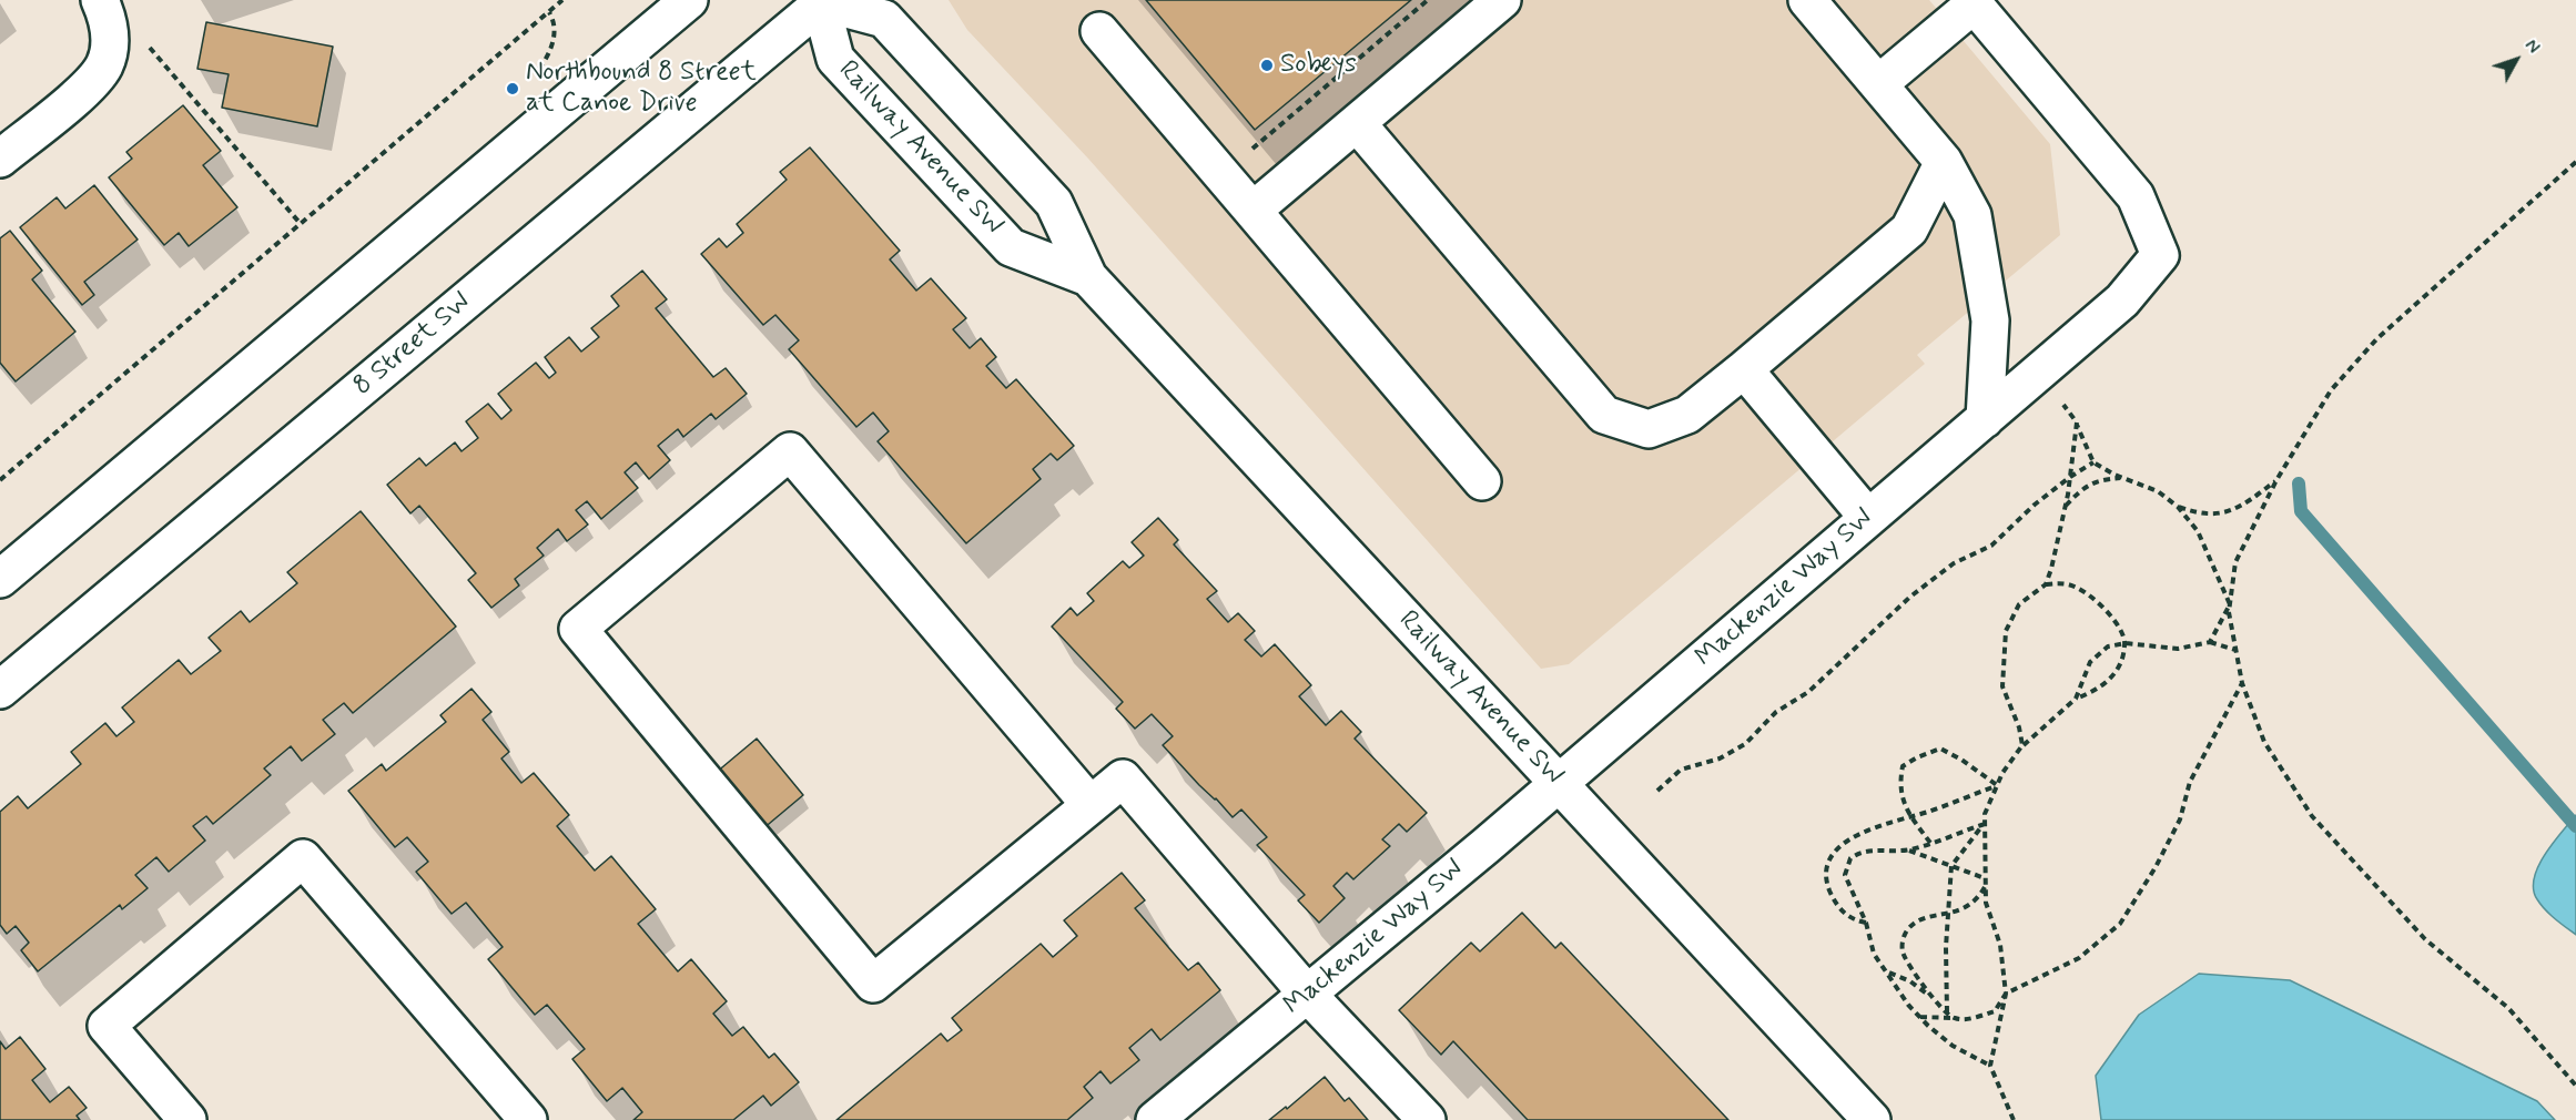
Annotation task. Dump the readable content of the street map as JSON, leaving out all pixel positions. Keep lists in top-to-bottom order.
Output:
{
  "streets": {
    "street": ["Railway Avenue SW", "8 Street SW", "Mackenzie Way SW"]
  },
  "crossings": [
    ["Railway Avenue SW", "8 Street SW"],
    ["Railway Avenue SW", "Mackenzie Way SW"]
  ],
  "places": ["Sobeys", "Northbound 8 Street at Canoe Drive"],
  "north": "top right"
}
